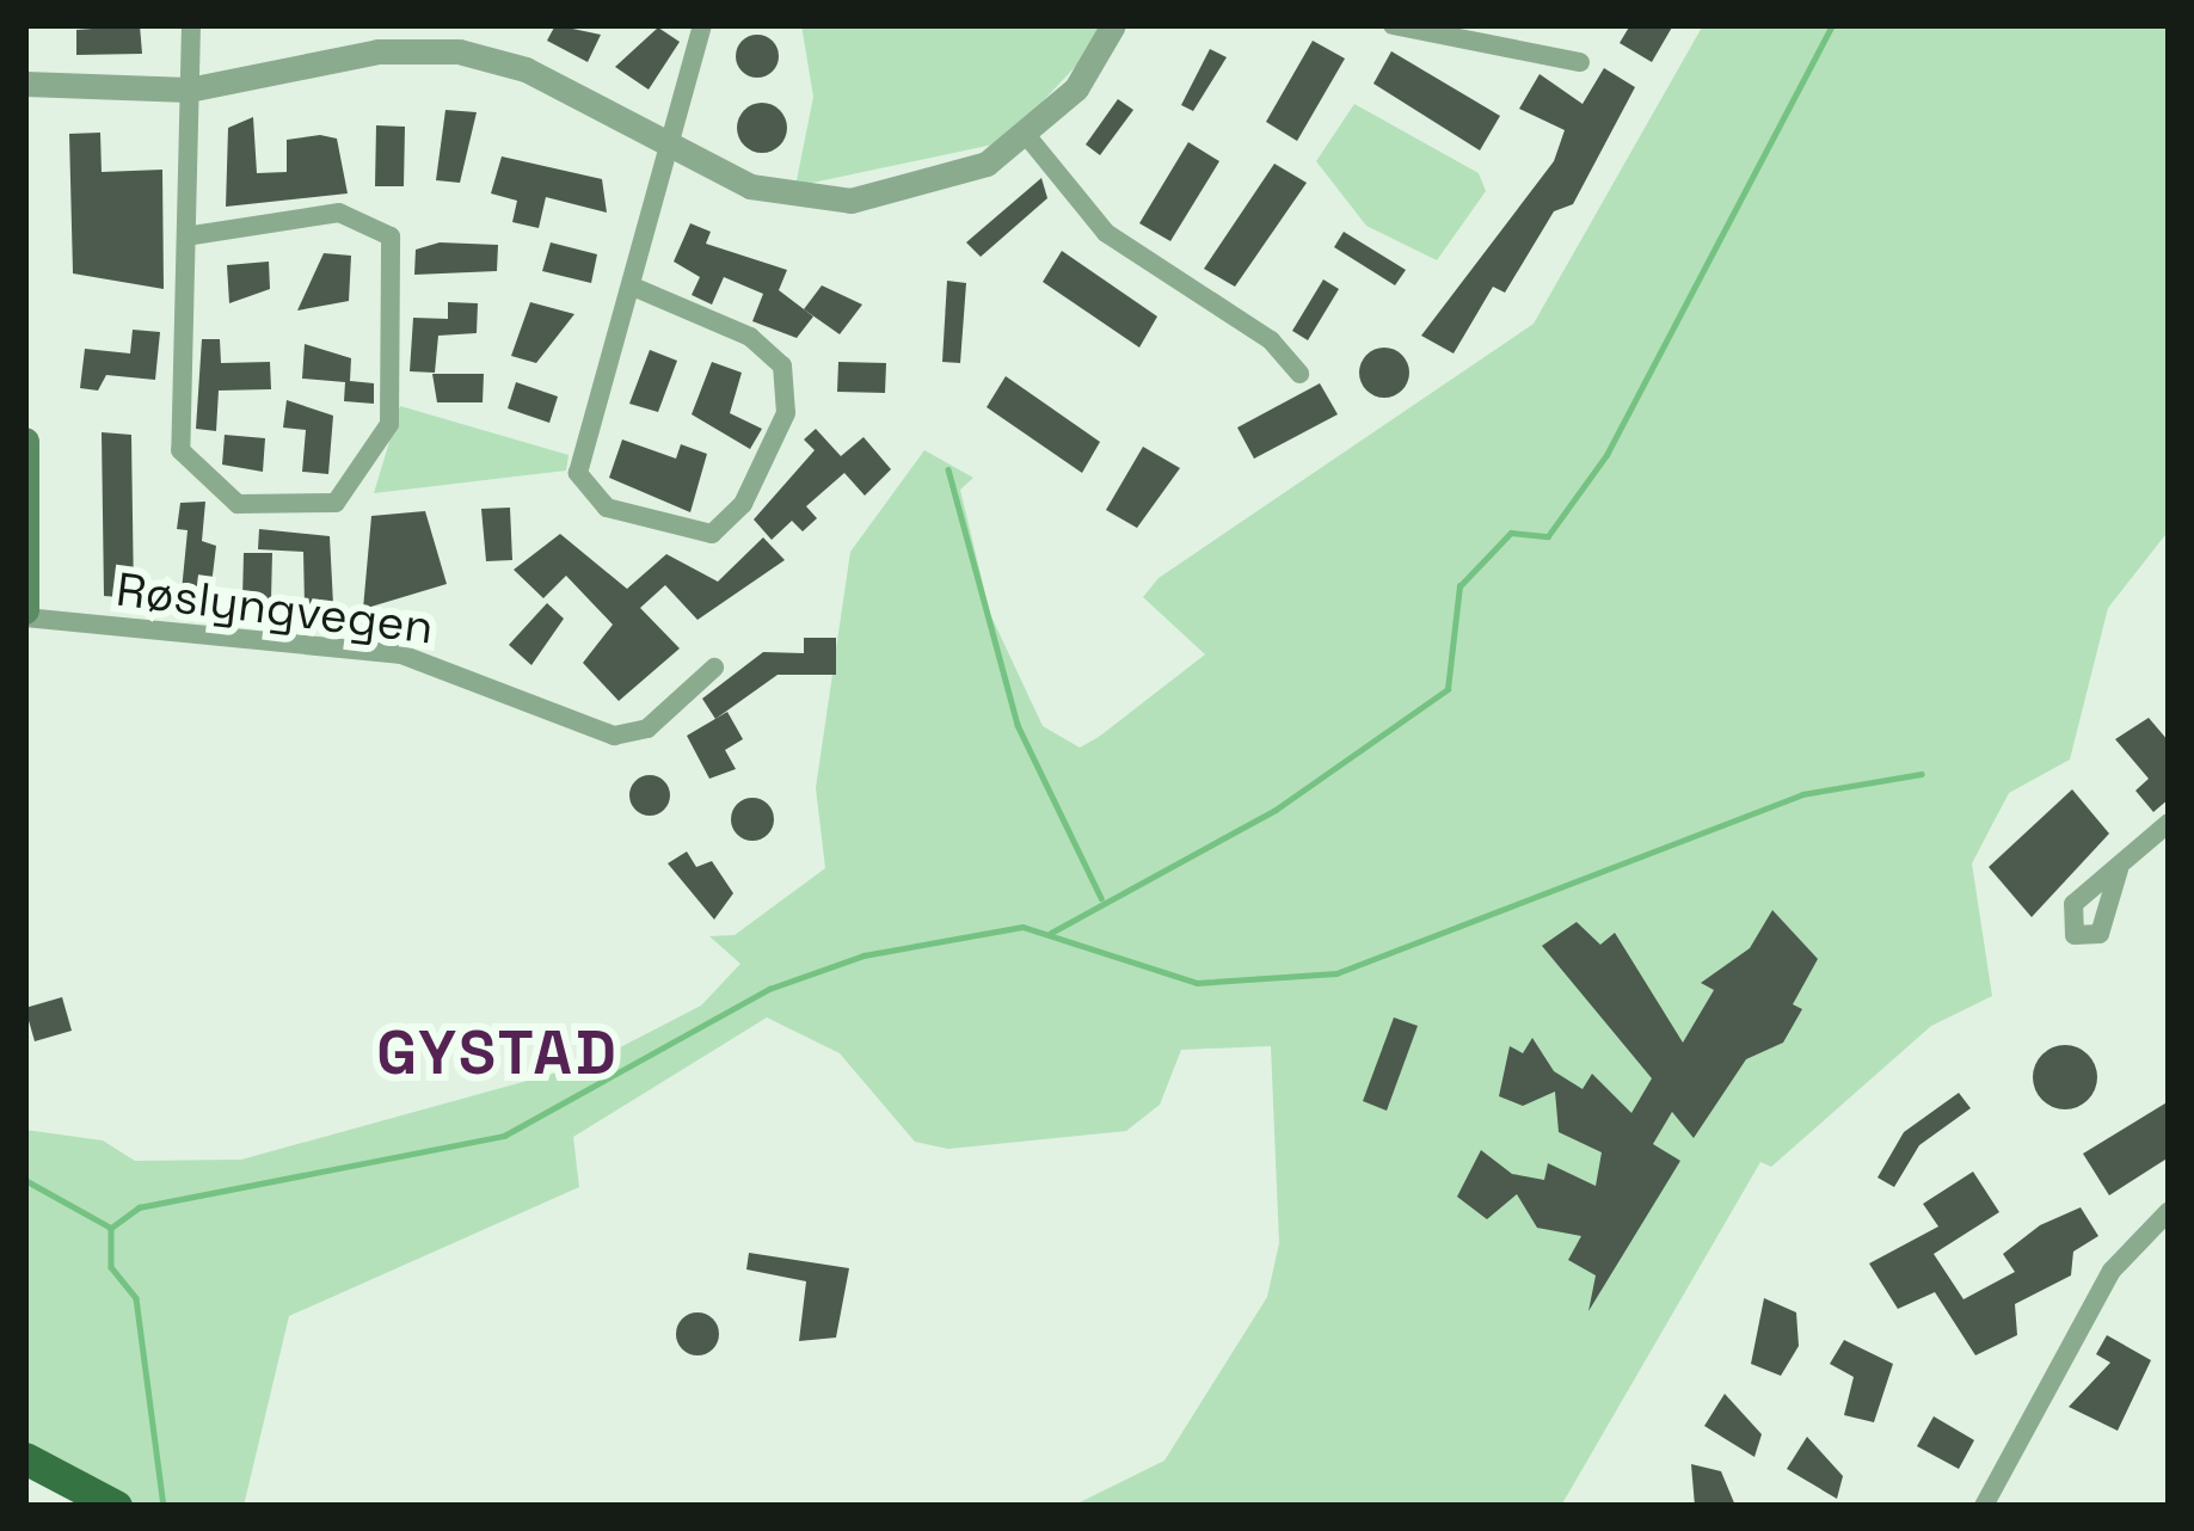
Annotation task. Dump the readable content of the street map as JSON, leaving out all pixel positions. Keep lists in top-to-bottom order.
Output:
{
  "streets": {
    "street": ["Røslyngvegen"]
  },
  "districts": ["GYSTAD"]
}
